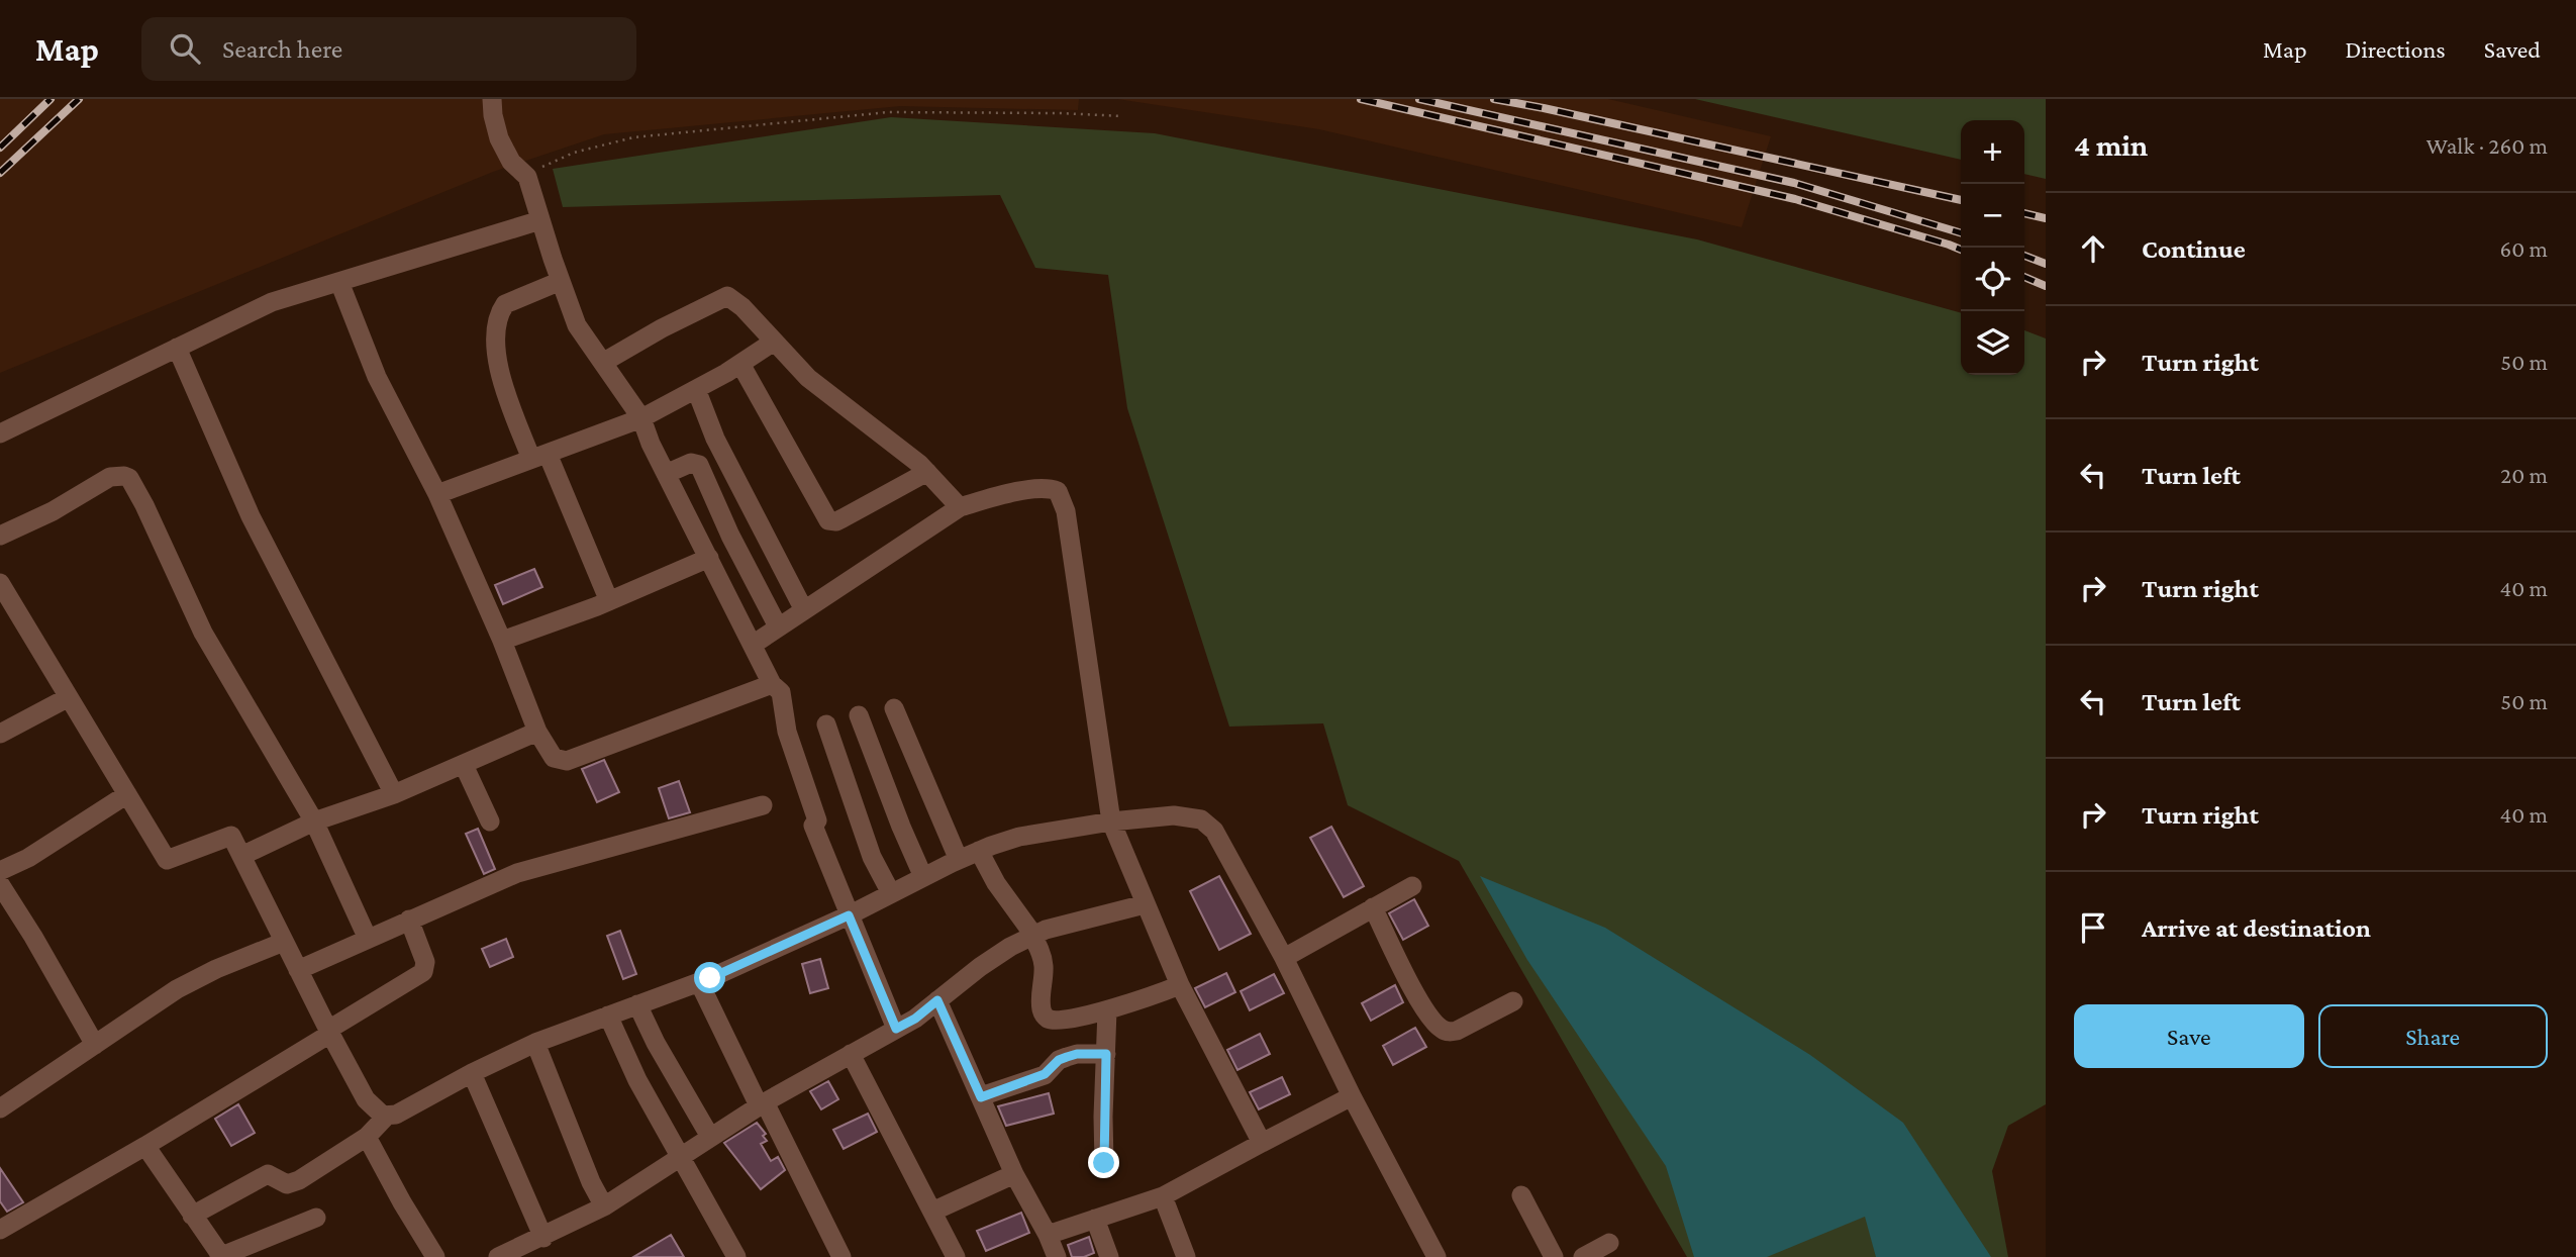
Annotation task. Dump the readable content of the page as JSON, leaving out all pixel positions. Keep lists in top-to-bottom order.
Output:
{
  "page": {
    "header": "Map",
    "search": "Search here",
    "nav": ["Map", "Directions", "Saved"],
    "heading": ["4 min", "Walk · 260 m"],
    "map_buttons": ["+", "−"],
    "list": [
      ["Continue", "60 m"],
      ["Turn right", "50 m"],
      ["Turn left", "20 m"],
      ["Turn right", "40 m"],
      ["Turn left", "50 m"],
      ["Turn right", "40 m"],
      "Arrive at destination"
    ],
    "buttons": ["Save", "Share"]
  }
}
